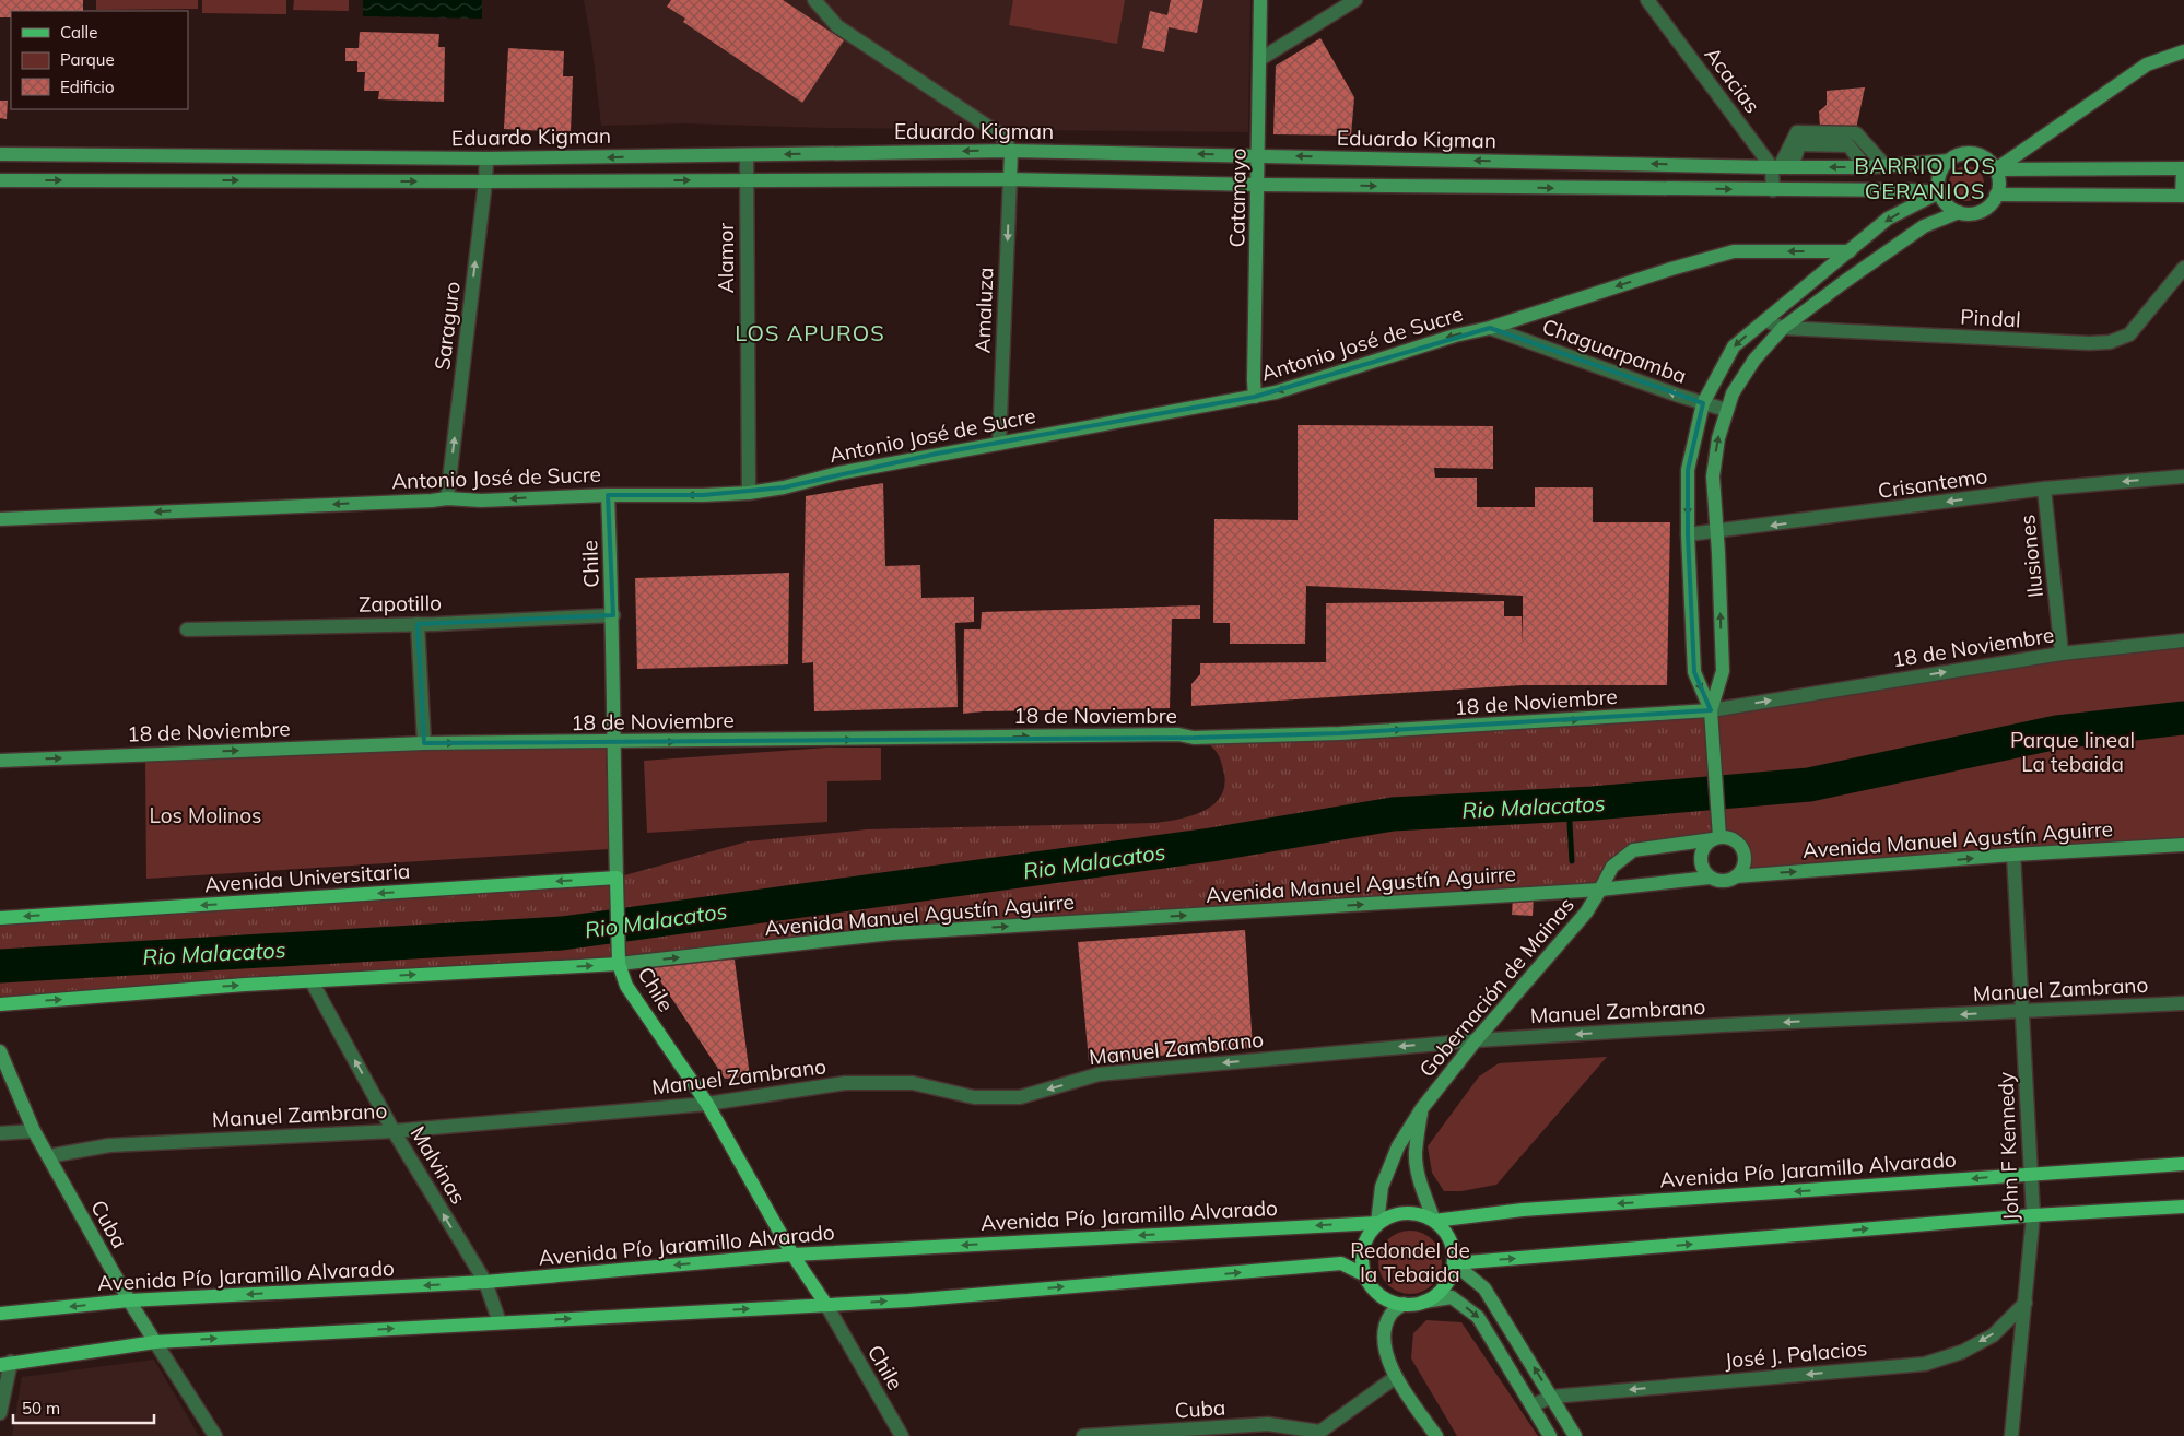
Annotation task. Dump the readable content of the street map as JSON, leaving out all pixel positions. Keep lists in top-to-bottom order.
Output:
{
  "streets": {
    "main road": [
      "Chile",
      "Avenida Manuel Agustín Aguirre",
      "Avenida Universitaria",
      "Avenida Pío Jaramillo Alvarado"
    ],
    "street": [
      "Acacias",
      "Eduardo Kigman",
      "Catamayo",
      "Alamor",
      "Amaluza",
      "Pindal",
      "Saraguro",
      "Antonio José de Sucre",
      "Chaguarpamba",
      "Crisantemo",
      "Ilusiones",
      "Zapotillo",
      "18 de Noviembre",
      "Gobernación de Mainas",
      "Manuel Zambrano",
      "John F Kennedy",
      "Malvinas",
      "Cuba",
      "José J. Palacios"
    ]
  },
  "crossings": [
    ["Acacias", "Eduardo Kigman"],
    ["Eduardo Kigman", "Catamayo"],
    ["Eduardo Kigman", "Alamor"],
    ["Eduardo Kigman", "Saraguro"],
    ["Catamayo", "Antonio José de Sucre"],
    ["Alamor", "Antonio José de Sucre"],
    ["Amaluza", "Antonio José de Sucre"],
    ["Saraguro", "Antonio José de Sucre"],
    ["Antonio José de Sucre", "Chaguarpamba"],
    ["Antonio José de Sucre", "Chile"],
    ["Crisantemo", "Ilusiones"],
    ["Ilusiones", "18 de Noviembre"],
    ["Chile", "Zapotillo"],
    ["Chile", "18 de Noviembre"],
    ["Chile", "Avenida Manuel Agustín Aguirre"],
    ["Chile", "Avenida Universitaria"],
    ["Chile", "Manuel Zambrano"],
    ["Chile", "Avenida Pío Jaramillo Alvarado"],
    ["Avenida Manuel Agustín Aguirre", "Gobernación de Mainas"],
    ["Avenida Manuel Agustín Aguirre", "John F Kennedy"],
    ["Avenida Manuel Agustín Aguirre", "Malvinas"],
    ["Gobernación de Mainas", "Manuel Zambrano"],
    ["Gobernación de Mainas", "Avenida Pío Jaramillo Alvarado"],
    ["Manuel Zambrano", "John F Kennedy"],
    ["Manuel Zambrano", "Malvinas"],
    ["Manuel Zambrano", "Cuba"],
    ["John F Kennedy", "Avenida Pío Jaramillo Alvarado"],
    ["John F Kennedy", "José J. Palacios"],
    ["Malvinas", "Avenida Pío Jaramillo Alvarado"],
    ["Avenida Pío Jaramillo Alvarado", "Cuba"]
  ],
  "one_way": [
    "Amaluza",
    "Saraguro",
    "Antonio José de Sucre",
    "Chaguarpamba",
    "Crisantemo",
    "18 de Noviembre",
    "Avenida Manuel Agustín Aguirre",
    "Avenida Universitaria",
    "Manuel Zambrano",
    "Malvinas",
    "José J. Palacios"
  ],
  "districts": ["BARRIO LOS GERANIOS", "LOS APUROS"],
  "water": ["Rio Malacatos"],
  "parks": ["Parque lineal La tebaida", "Los Molinos", "Redondel de la Tebaida"],
  "legend": ["Calle", "Parque", "Edificio"],
  "scale_bar": "50 m"
}
